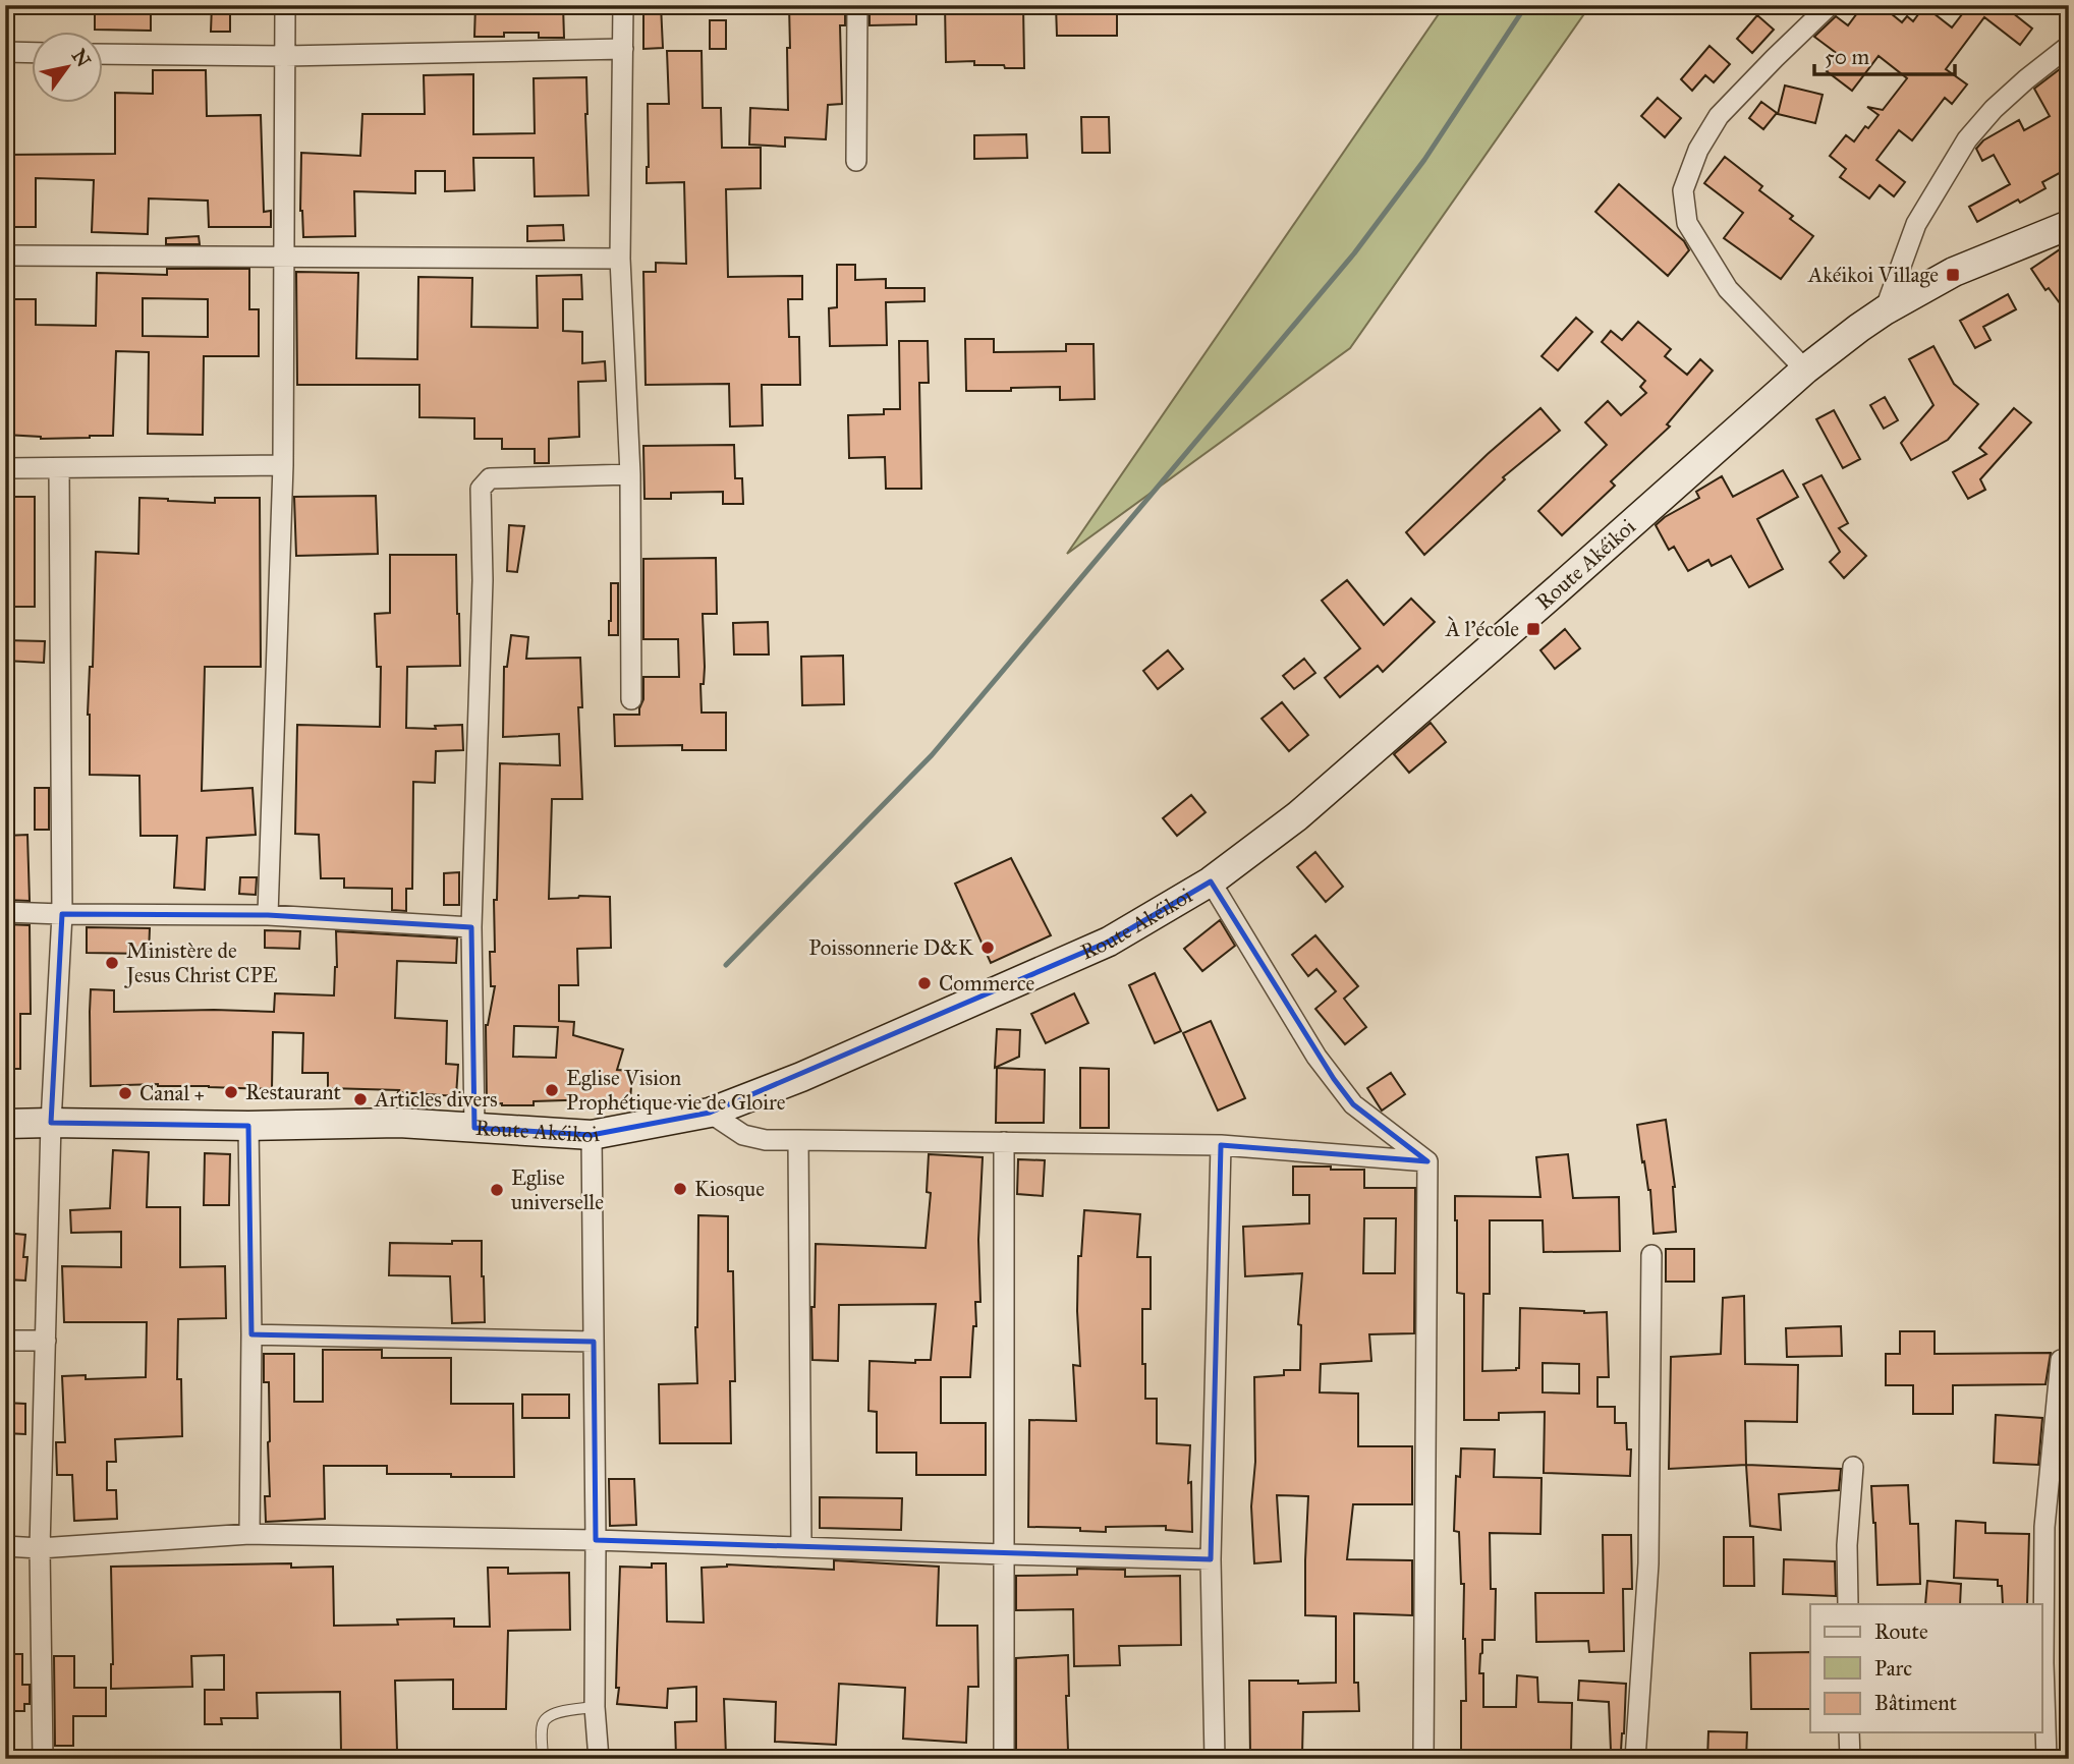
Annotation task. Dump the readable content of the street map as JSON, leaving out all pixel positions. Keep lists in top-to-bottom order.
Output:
{
  "streets": {
    "street": ["Route Akéikoi"]
  },
  "places": {
    "transit": ["Akéikoi Village", "À l'école"],
    "other": [
      "Poissonnerie D&K",
      "Ministère de Jesus Christ CPE",
      "Commerce",
      "Eglise Vision Prophétique vie de Gloire",
      "Restaurant",
      "Canal +",
      "Articles divers",
      "Kiosque",
      "Eglise universelle"
    ]
  },
  "legend": ["Route", "Parc", "Bâtiment"],
  "scale_bar": "50 m",
  "north": "top right"
}
